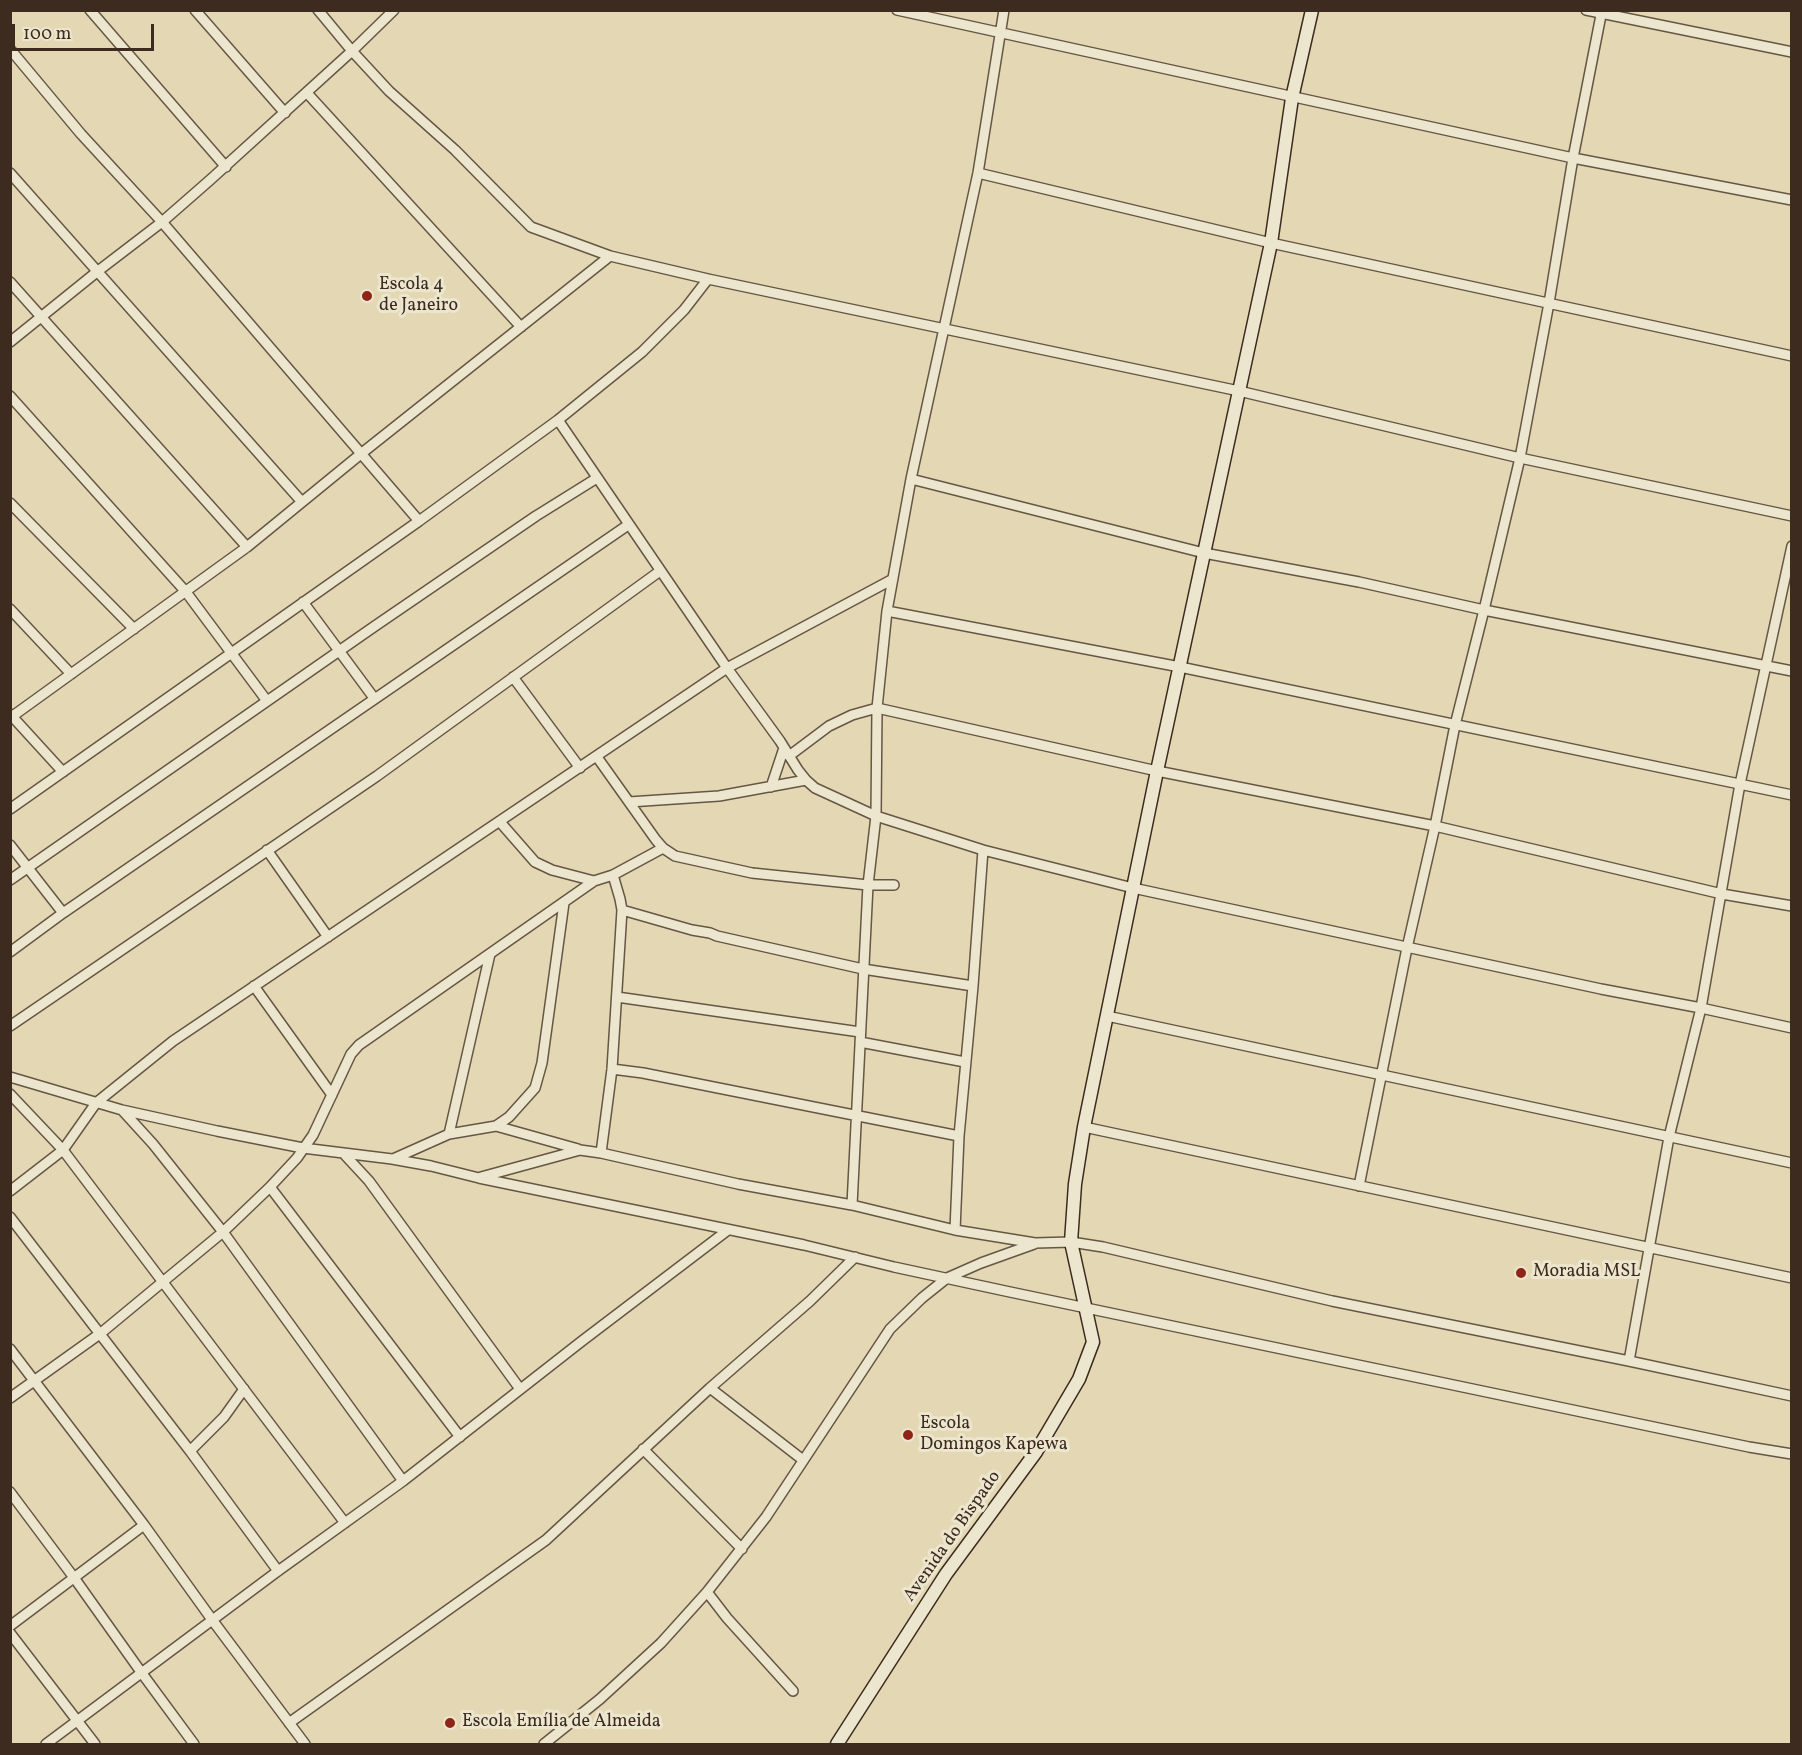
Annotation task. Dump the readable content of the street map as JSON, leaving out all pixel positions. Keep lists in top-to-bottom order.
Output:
{
  "streets": {
    "main road": ["Avenida do Bispado"]
  },
  "places": [
    "Escola 4 de Janeiro",
    "Moradia MSL",
    "Escola Domingos Kapewa",
    "Escola Emília de Almeida"
  ],
  "scale_bar": "100 m"
}
